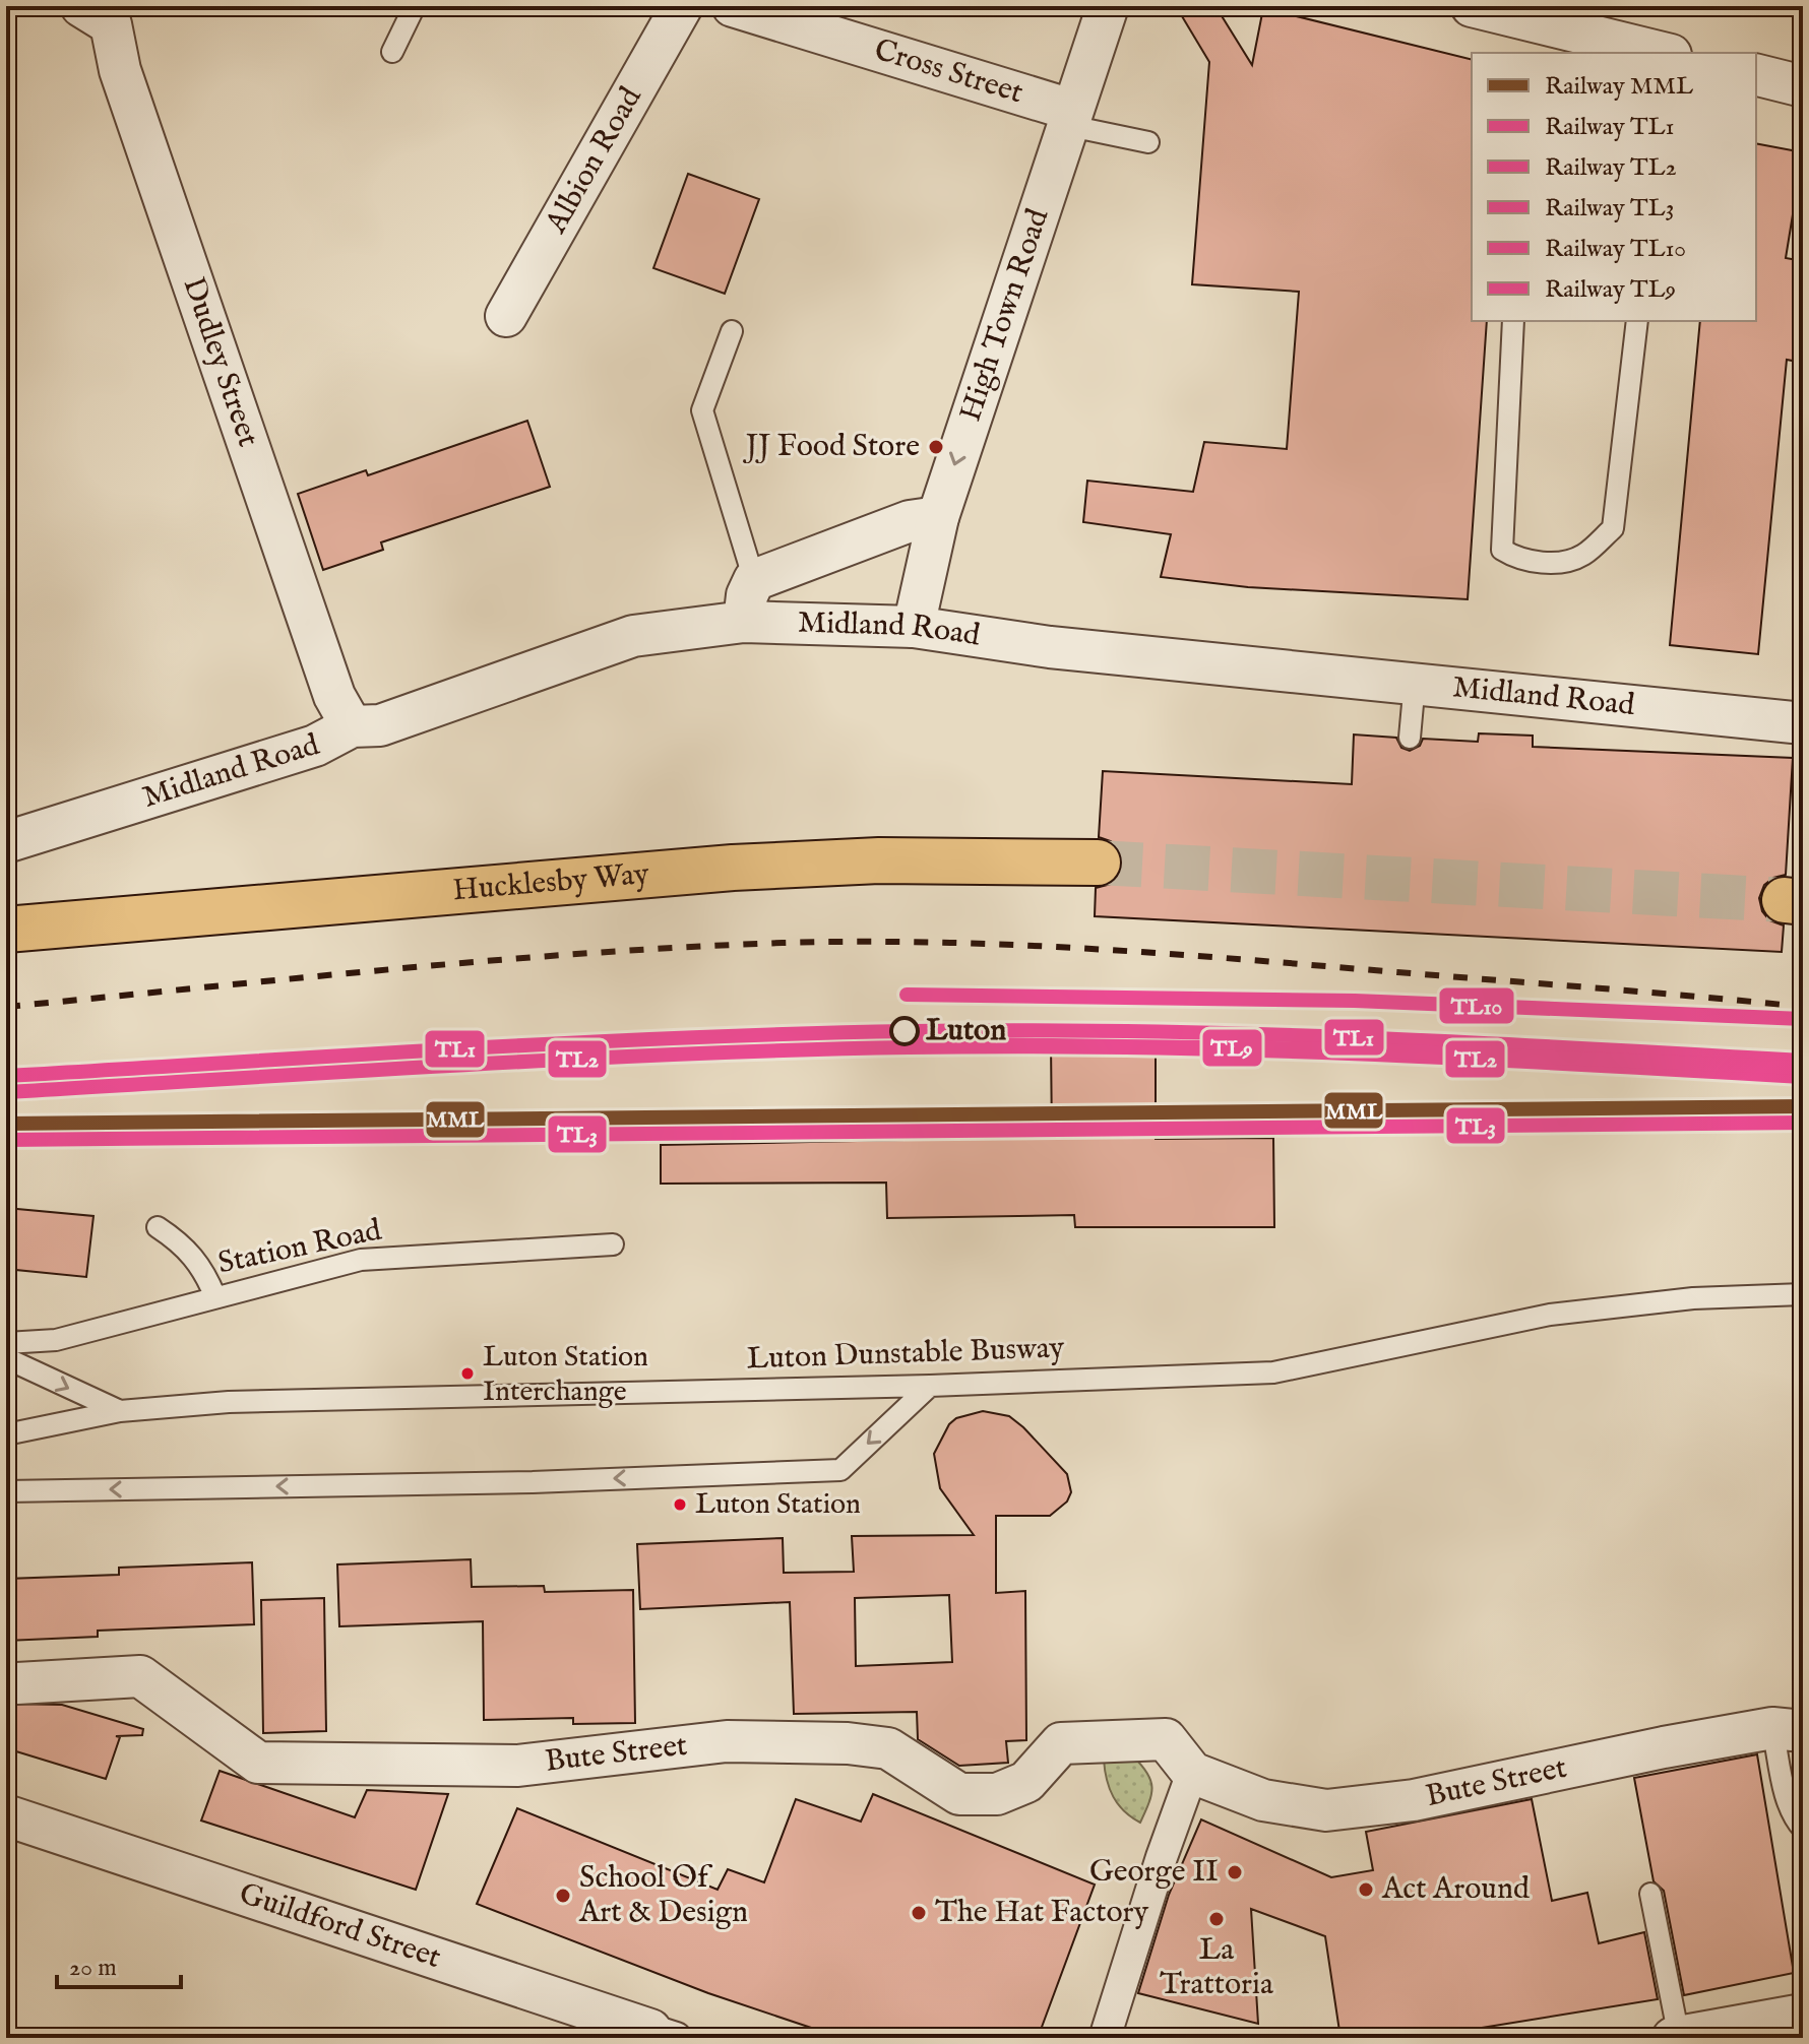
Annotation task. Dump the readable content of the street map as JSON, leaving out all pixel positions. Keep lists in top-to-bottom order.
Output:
{
  "streets": {
    "highway": ["Hucklesby Way"],
    "street": [
      "Cross Street",
      "Albion Road",
      "High Town Road",
      "Dudley Street",
      "Midland Road",
      "Bute Street",
      "Guildford Street"
    ],
    "lane": ["Station Road", "Luton Dunstable Busway"]
  },
  "crossings": [
    ["Cross Street", "High Town Road"],
    ["High Town Road", "Midland Road"],
    ["Dudley Street", "Midland Road"]
  ],
  "one_way": ["High Town Road"],
  "places": [
    "JJ Food Store",
    "Luton",
    "Luton Station Interchange",
    "Luton Station",
    "George II",
    "Act Around",
    "School Of Art & Design",
    "The Hat Factory",
    "La Trattoria"
  ],
  "lines": [
    "rail line TL10",
    "rail line TL1",
    "rail line TL9",
    "rail line TL2",
    "rail line MML",
    "rail line TL3"
  ],
  "legend": [
    "Railway MML",
    "Railway TL1",
    "Railway TL2",
    "Railway TL3",
    "Railway TL10",
    "Railway TL9"
  ],
  "scale_bar": "20 m"
}
